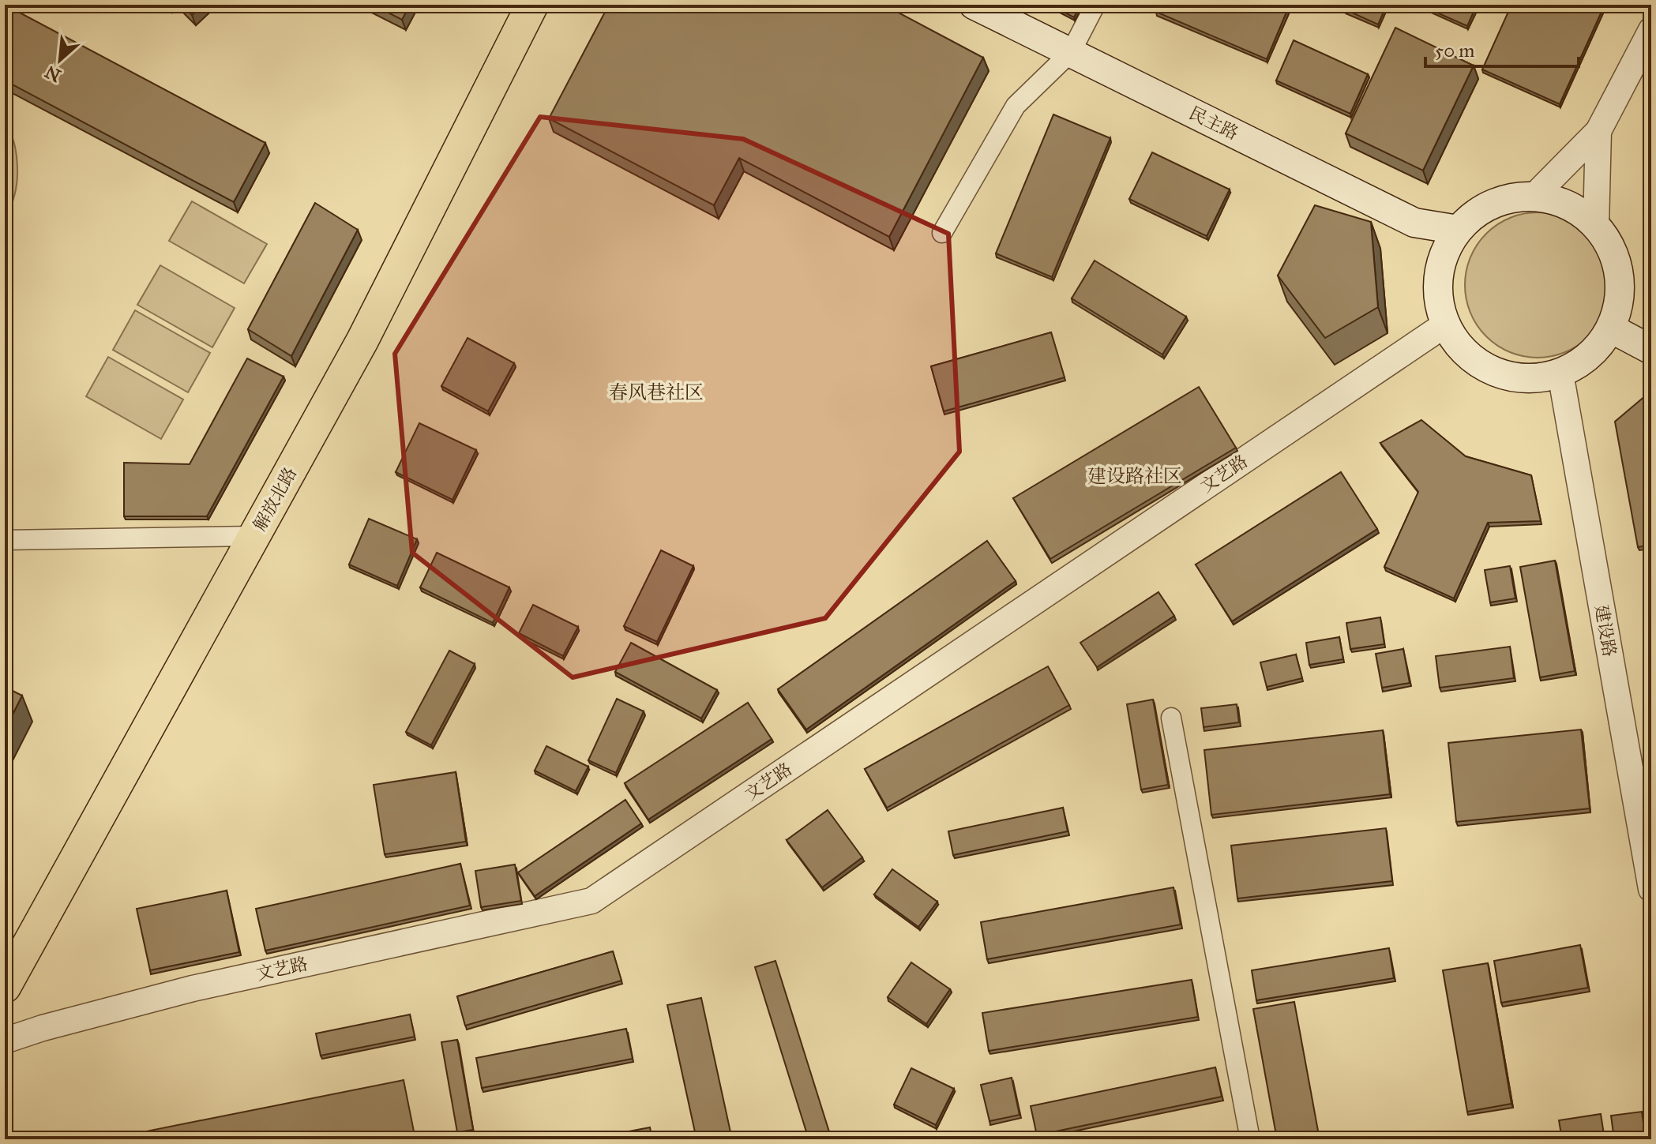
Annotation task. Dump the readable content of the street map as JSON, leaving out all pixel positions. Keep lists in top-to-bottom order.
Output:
{
  "streets": {
    "main road": ["民主路", "解放北路"],
    "street": ["文艺路", "建设路"]
  },
  "crossings": [
    ["民主路", "文艺路"],
    ["民主路", "建设路"],
    ["文艺路", "建设路"]
  ],
  "districts": ["春风巷社区", "建设路社区"],
  "scale_bar": "50 m",
  "north": "bottom left"
}
